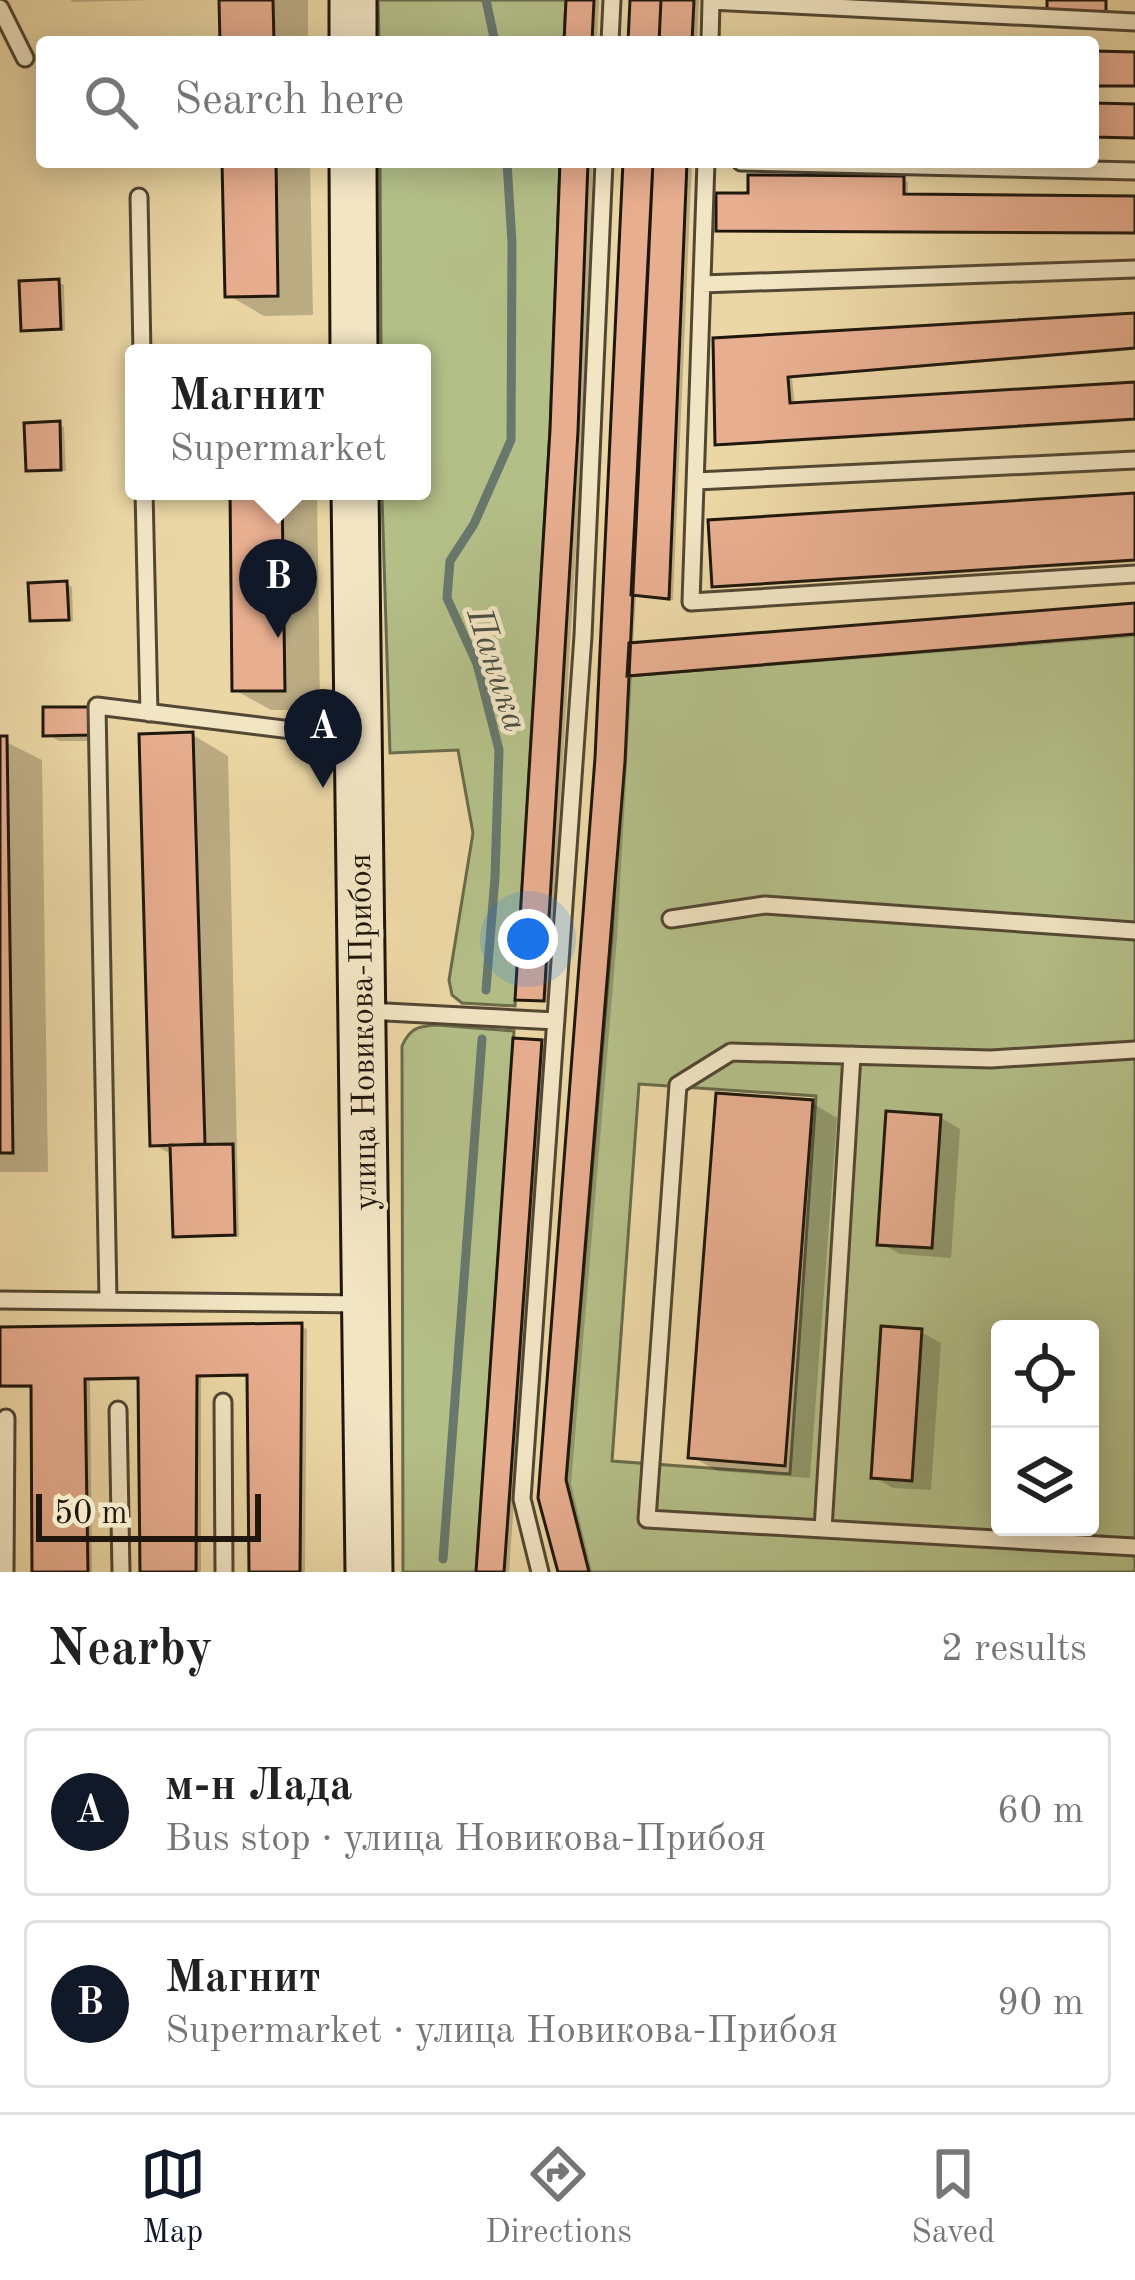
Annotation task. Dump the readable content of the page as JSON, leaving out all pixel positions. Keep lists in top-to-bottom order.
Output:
{
  "streets": {
    "street": ["улица Новикова-Прибоя"]
  },
  "water": ["Паника"],
  "scale_bar": "50 m",
  "page": {
    "search": "Search here",
    "popup": ["Магнит", "Supermarket"],
    "pins": ["B", "A"],
    "scale": "50 m",
    "heading": ["Nearby", "2 results"],
    "list": [
      {
        "mark": "A",
        "name": "м-н Лада",
        "note": "Bus stop · улица Новикова-Прибоя",
        "value": "60 m"
      },
      {
        "mark": "B",
        "name": "Магнит",
        "note": "Supermarket · улица Новикова-Прибоя",
        "value": "90 m"
      }
    ],
    "nav": ["Map", "Directions", "Saved"]
  }
}
